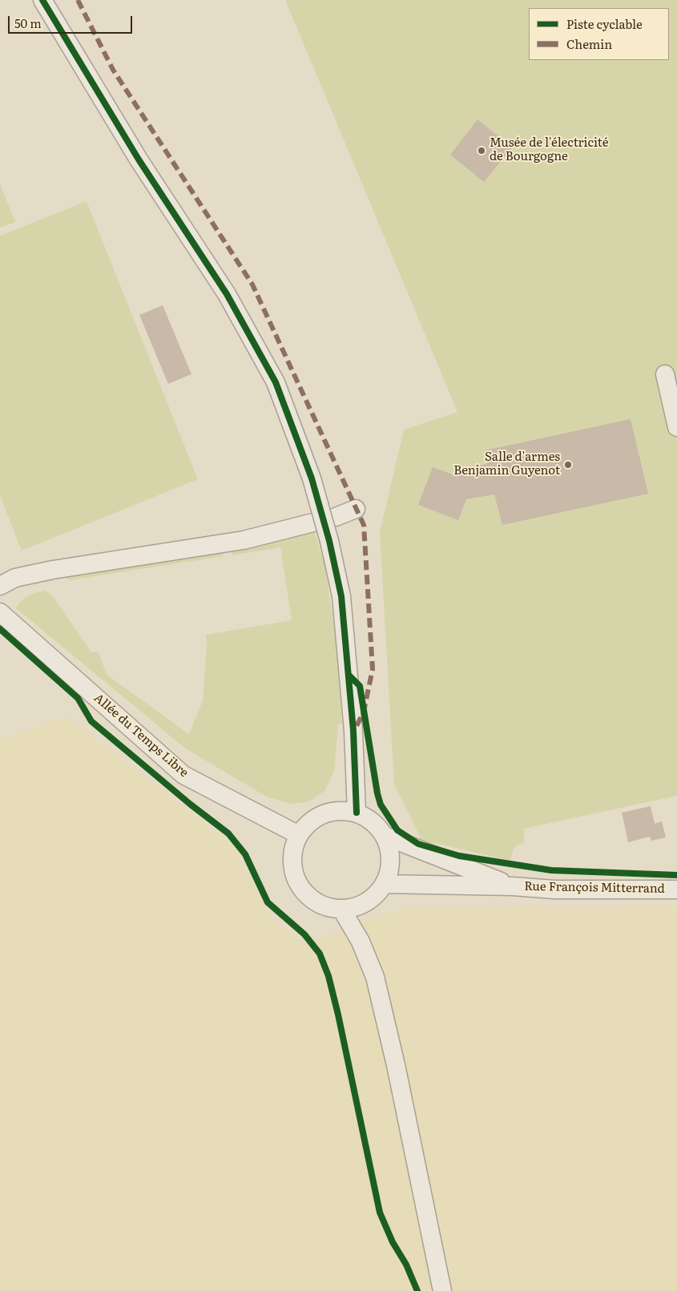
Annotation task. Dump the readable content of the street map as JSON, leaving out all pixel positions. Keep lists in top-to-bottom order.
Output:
{
  "streets": {
    "street": ["Allée du Temps Libre", "Rue François Mitterrand"]
  },
  "crossings": [
    ["Allée du Temps Libre", "Rue François Mitterrand"]
  ],
  "places": ["Musée de l'électricité de Bourgogne", "Salle d'armes Benjamin Guyenot"],
  "legend": ["Piste cyclable", "Chemin"],
  "scale_bar": "50 m"
}
